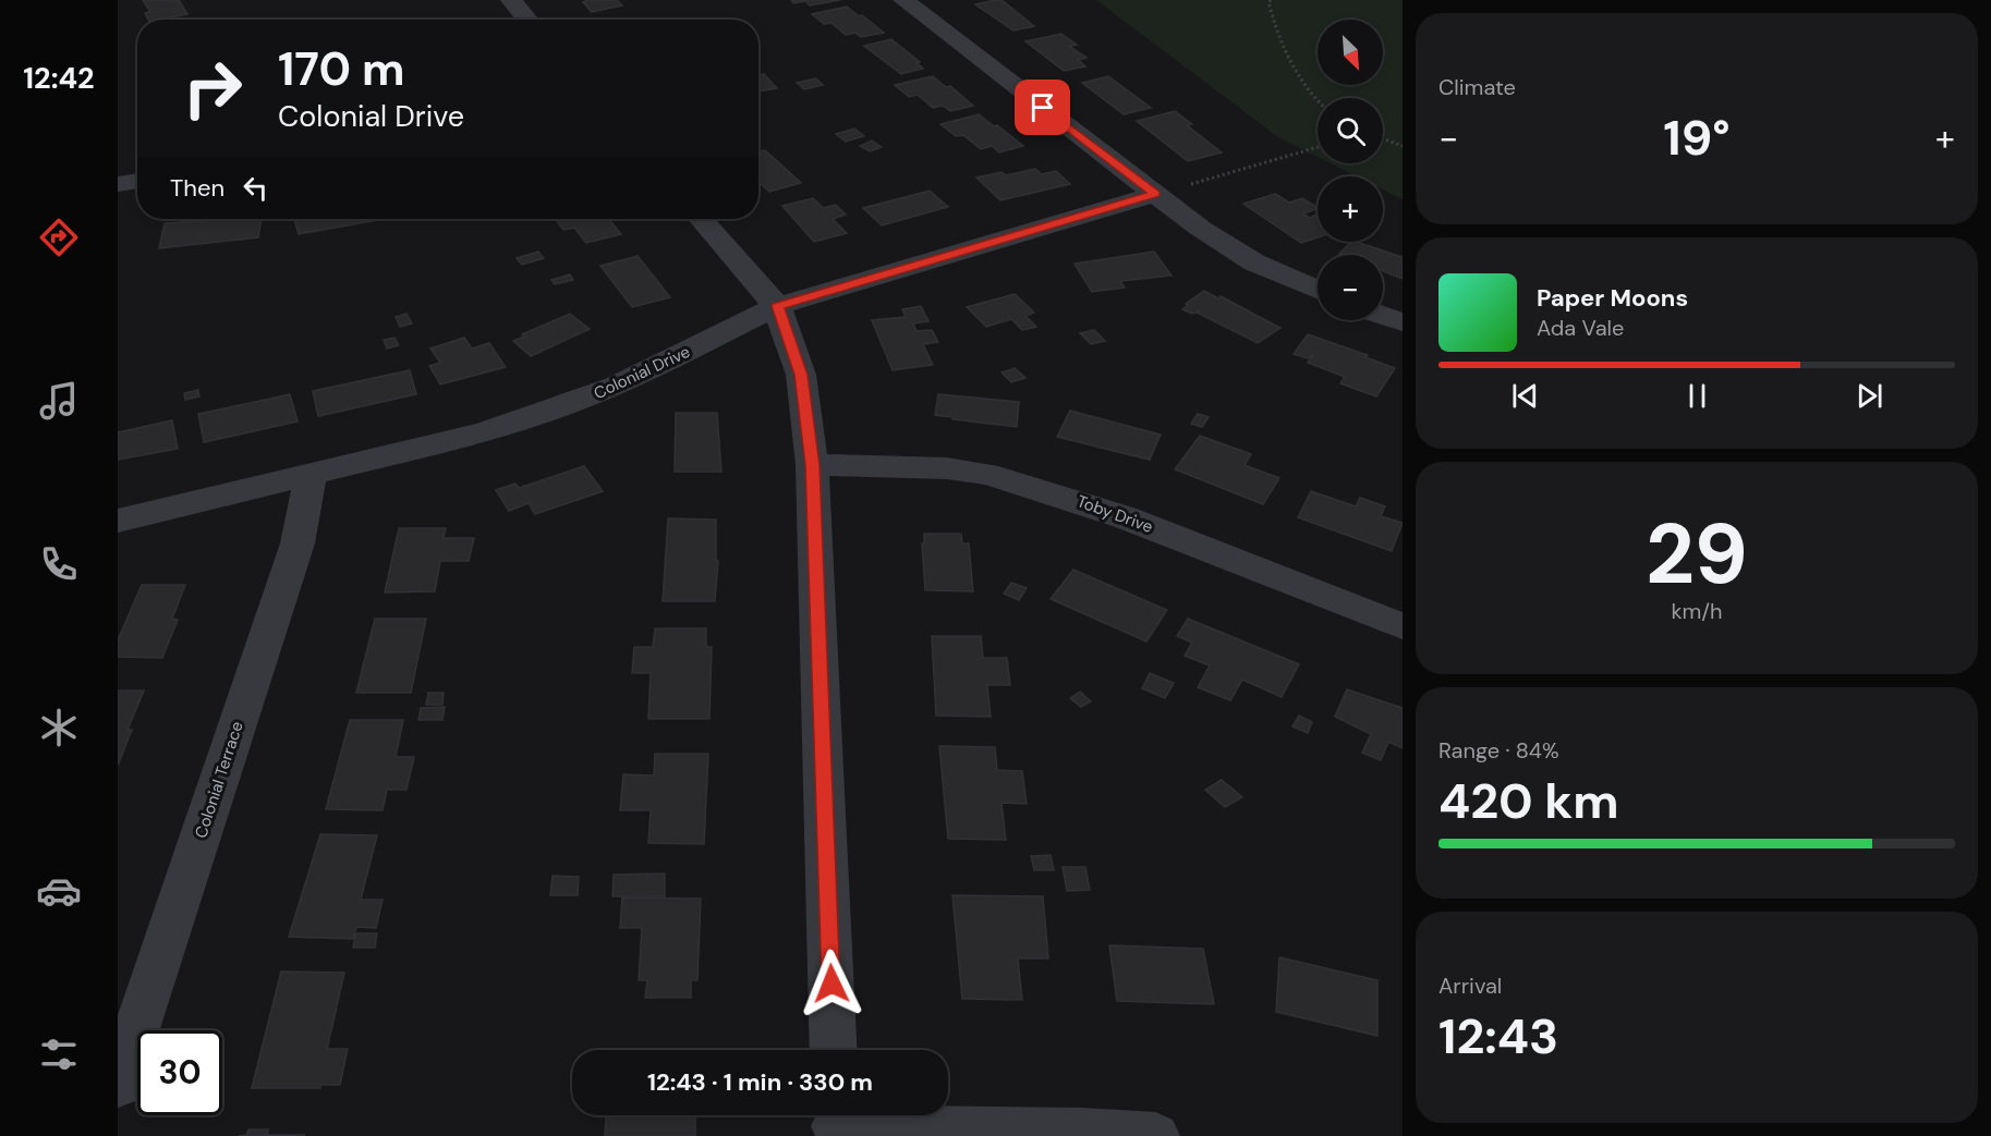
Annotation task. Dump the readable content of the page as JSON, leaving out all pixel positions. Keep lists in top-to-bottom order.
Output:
{
  "streets": {
    "street": ["Colonial Drive", "Toby Drive", "Colonial Terrace"]
  },
  "crossings": [
    ["Colonial Drive", "Colonial Terrace"]
  ],
  "north": "bottom right",
  "page": {
    "tabs": "12:42",
    "tile": [
      "Climate",
      ["29", "km/h"],
      ["Range · 84%", "420 km"],
      ["Arrival", "12:43"]
    ],
    "map_buttons": ["+", "−"],
    "turn": ["170 m", "Colonial Drive"],
    "heat": ["−", "19°", "+"],
    "then": "Then",
    "song": ["Paper Moons", "Ada Vale"],
    "limit": "30",
    "trip": "12:43 · 1 min · 330 m"
  }
}
